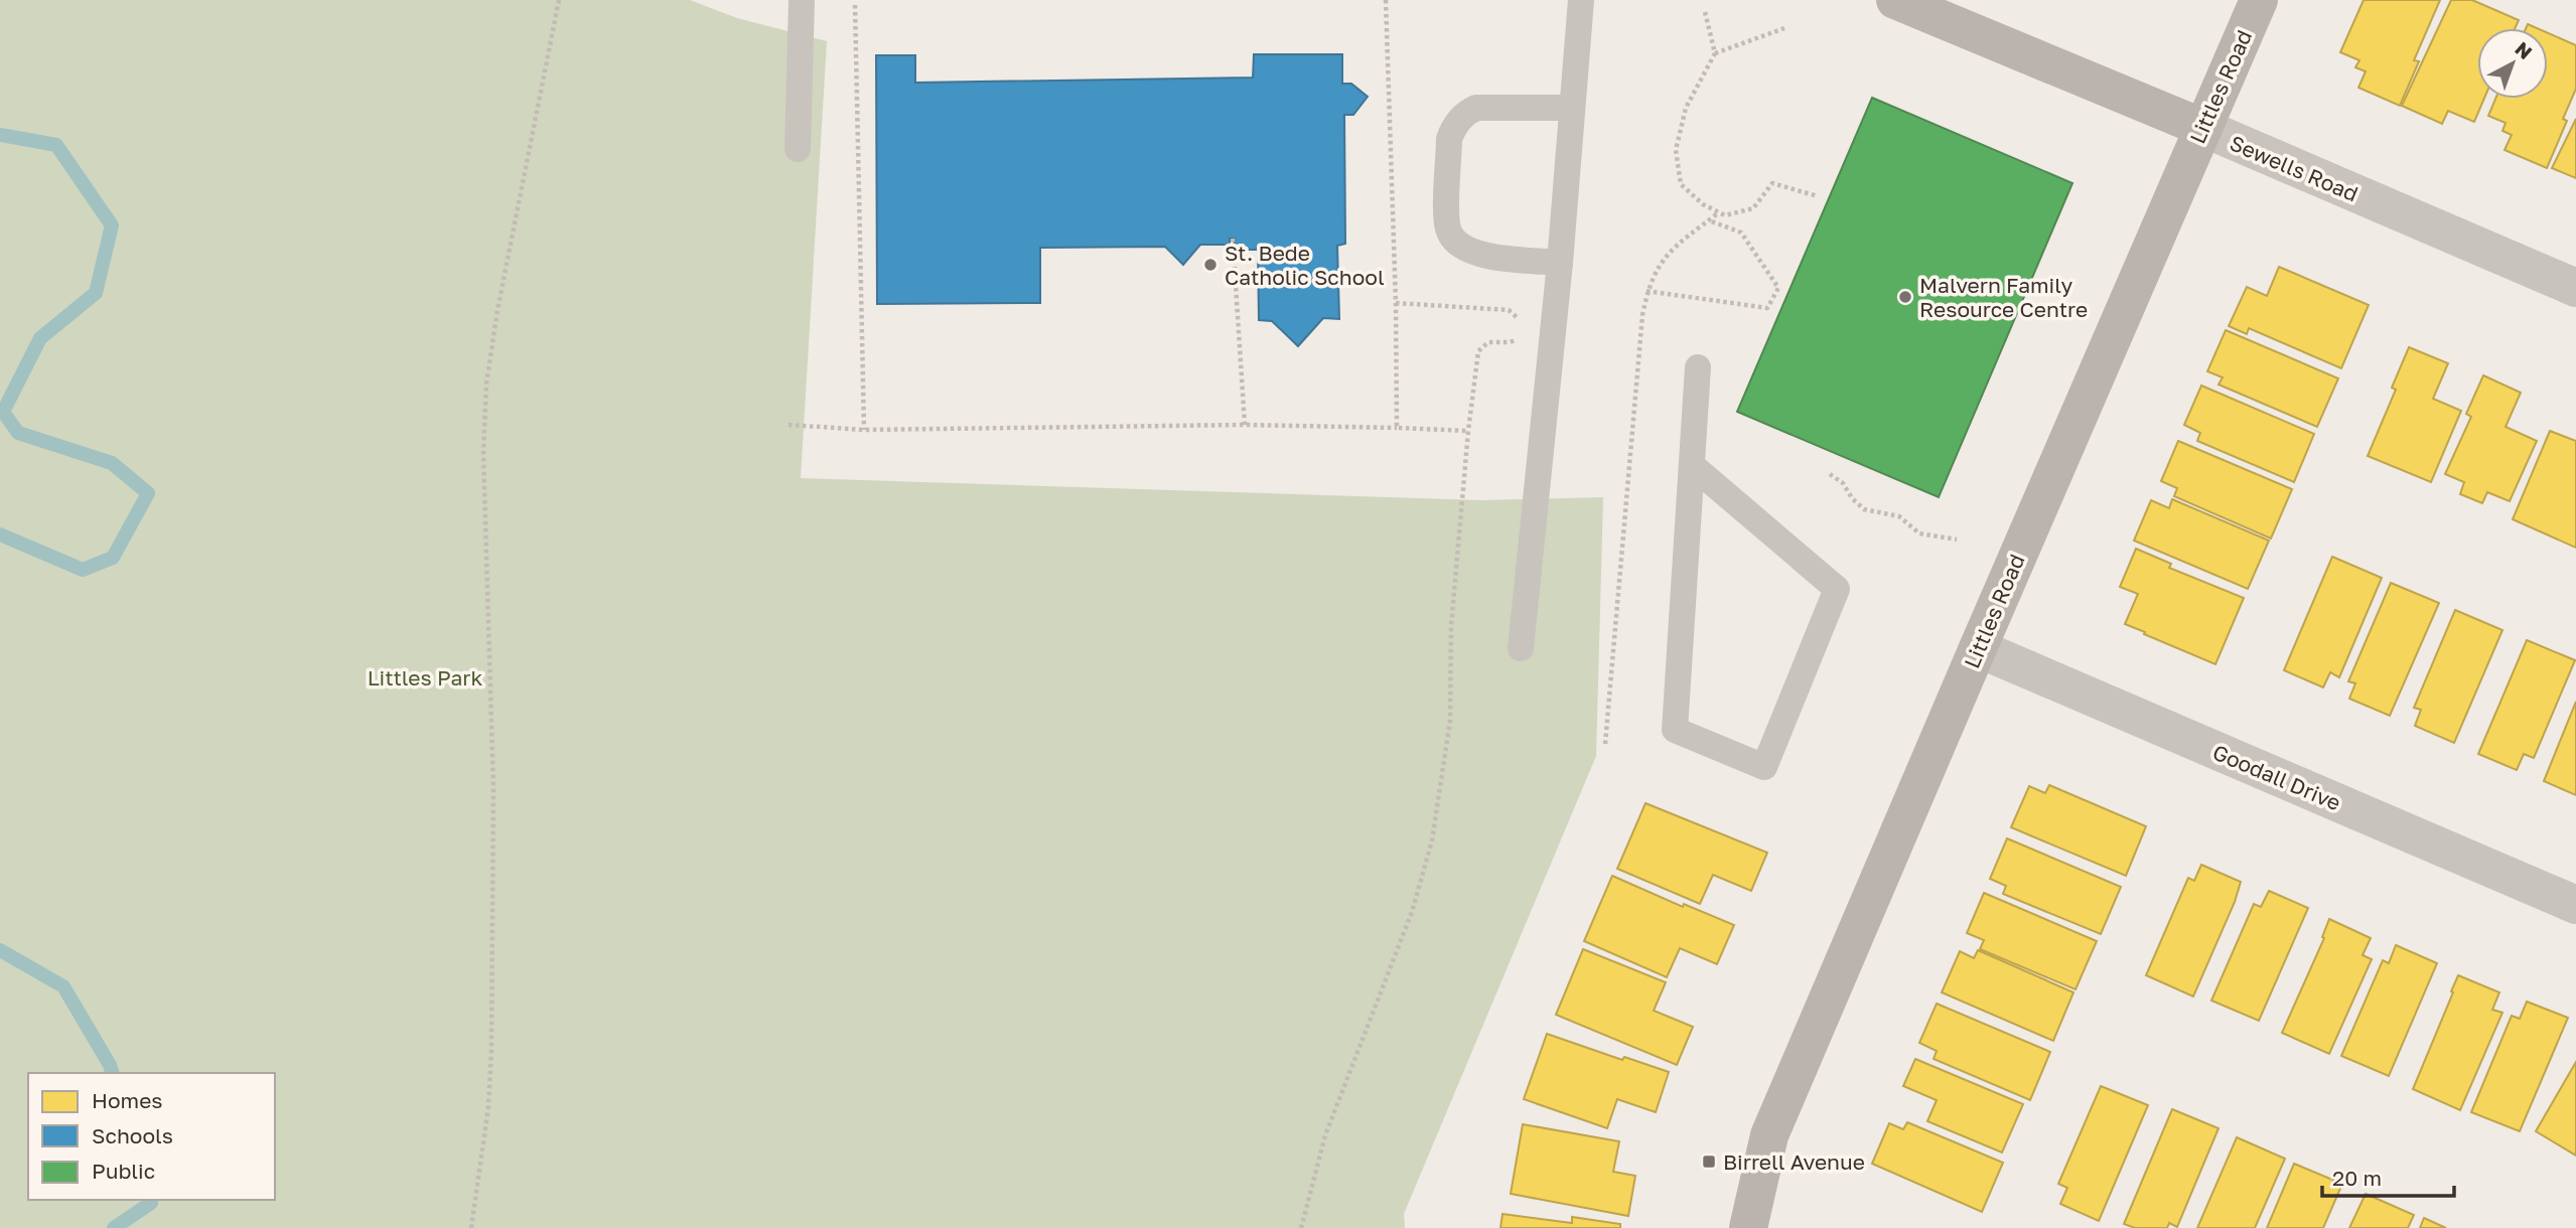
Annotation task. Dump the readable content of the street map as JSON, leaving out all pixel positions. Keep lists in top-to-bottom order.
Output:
{
  "streets": {
    "street": ["Littles Road", "Sewells Road", "Goodall Drive"]
  },
  "crossings": [
    ["Littles Road", "Sewells Road"],
    ["Littles Road", "Goodall Drive"]
  ],
  "parks": ["Littles Park"],
  "places": {
    "other": ["St. Bede Catholic School", "Malvern Family Resource Centre"],
    "transit": ["Birrell Avenue"]
  },
  "legend": ["Homes", "Schools", "Public"],
  "scale_bar": "20 m",
  "north": "top right"
}
